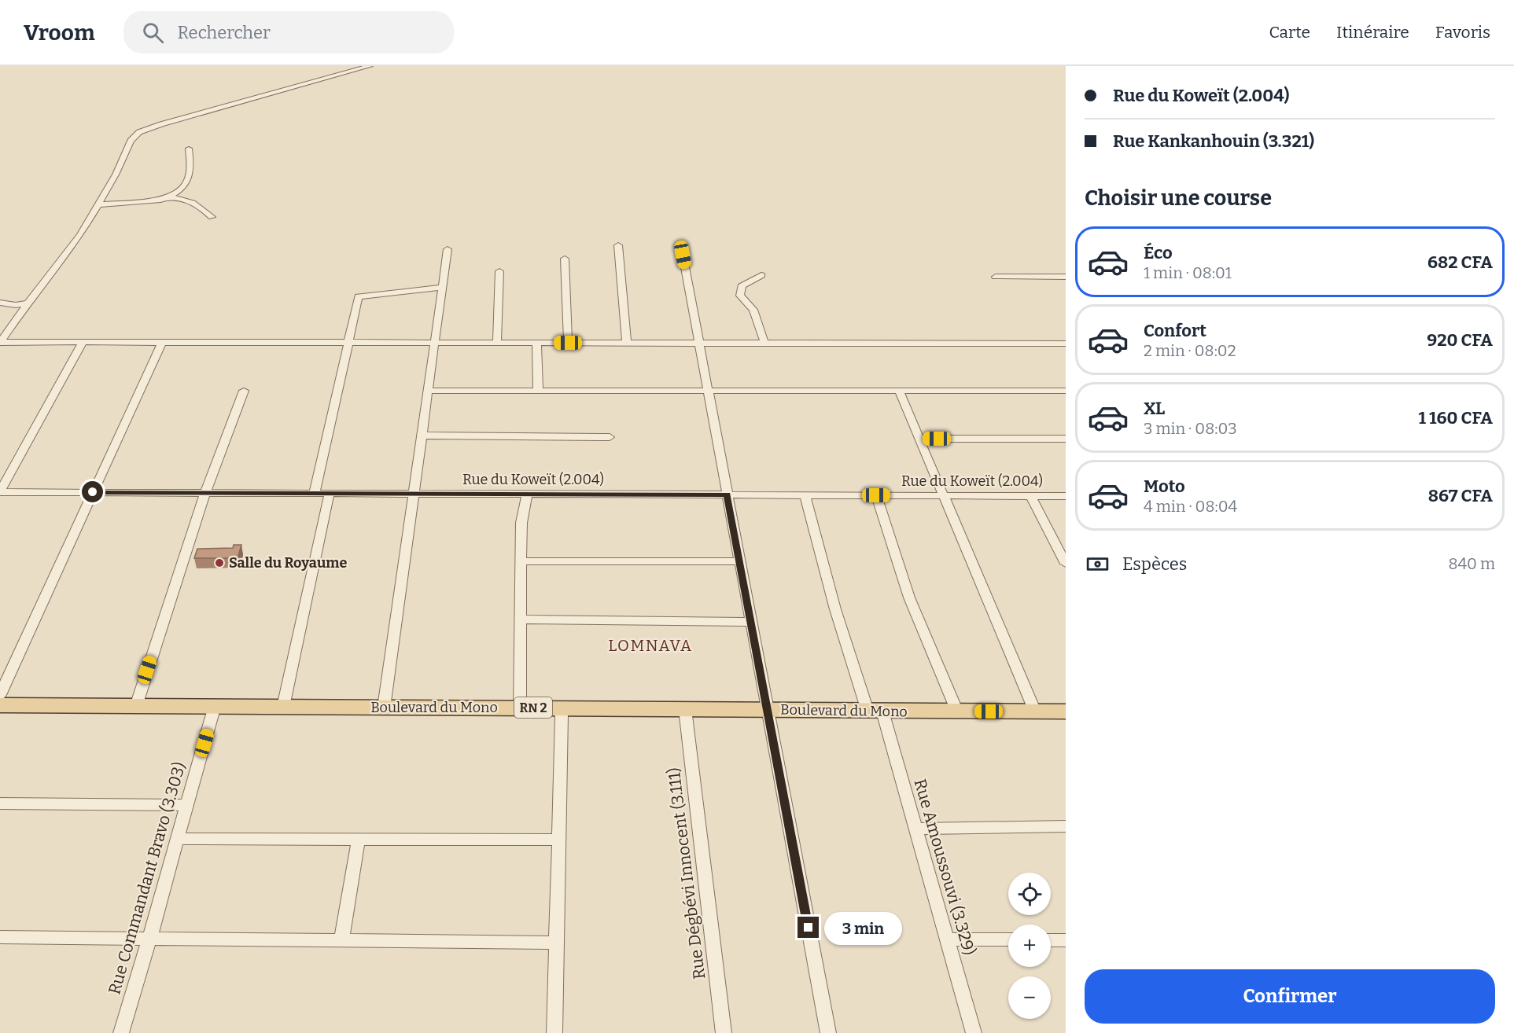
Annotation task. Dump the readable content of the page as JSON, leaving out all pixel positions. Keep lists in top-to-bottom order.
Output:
{
  "streets": {
    "main road": ["Boulevard du Mono", "RN 2"],
    "street": [
      "Rue du Koweït (2.004)",
      "Rue Amoussouvi (3.329)",
      "Rue Dégbévi Innocent (3.111)",
      "Rue Commandant Bravo (3.303)"
    ]
  },
  "crossings": [
    ["Rue du Koweït (2.004)", "Rue Amoussouvi (3.329)"],
    ["Boulevard du Mono", "Rue Amoussouvi (3.329)"],
    ["Boulevard du Mono", "Rue Dégbévi Innocent (3.111)"],
    ["Boulevard du Mono", "Rue Commandant Bravo (3.303)"]
  ],
  "districts": ["LOMNAVA"],
  "places": ["Salle du Royaume"],
  "page": {
    "header": "Vroom",
    "search": "Rechercher",
    "nav": ["Carte", "Itinéraire", "Favoris"],
    "banner": ["Rue du Koweït (2.004)", "Rue Kankanhouin (3.321)"],
    "heading": "Choisir une course",
    "list": [
      {
        "name": "Éco",
        "note": "1 min · 08:01",
        "value": "682 CFA"
      },
      {
        "name": "Confort",
        "note": "2 min · 08:02",
        "value": "920 CFA"
      },
      {
        "name": "XL",
        "note": "3 min · 08:03",
        "value": "1 160 CFA"
      },
      {
        "name": "Moto",
        "note": "4 min · 08:04",
        "value": "867 CFA"
      }
    ],
    "pay": ["Espèces", "840 m"],
    "map_buttons": ["+", "−"],
    "bubble": "3 min",
    "buttons": "Confirmer"
  }
}
